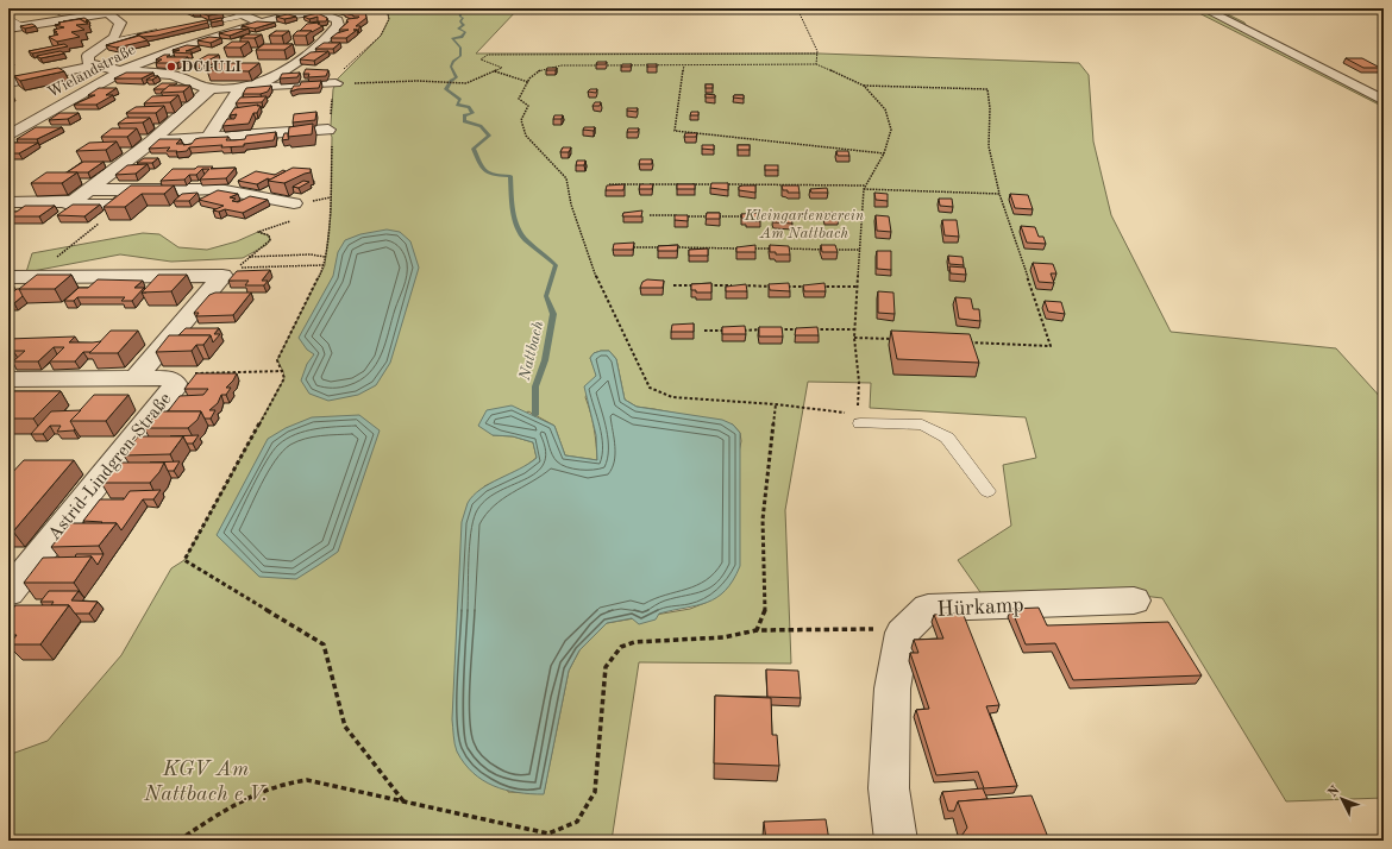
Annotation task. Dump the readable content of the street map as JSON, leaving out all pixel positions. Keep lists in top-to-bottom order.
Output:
{
  "streets": {
    "street": ["Wielandstraße", "Astrid-Lindgren-Straße", "Hürkamp"]
  },
  "water": ["Nattbach"],
  "parks": ["Kleingartenverein Am Nattbach", "KGV Am Nattbach e.V."],
  "places": ["DC1ULI"],
  "north": "top left"
}
